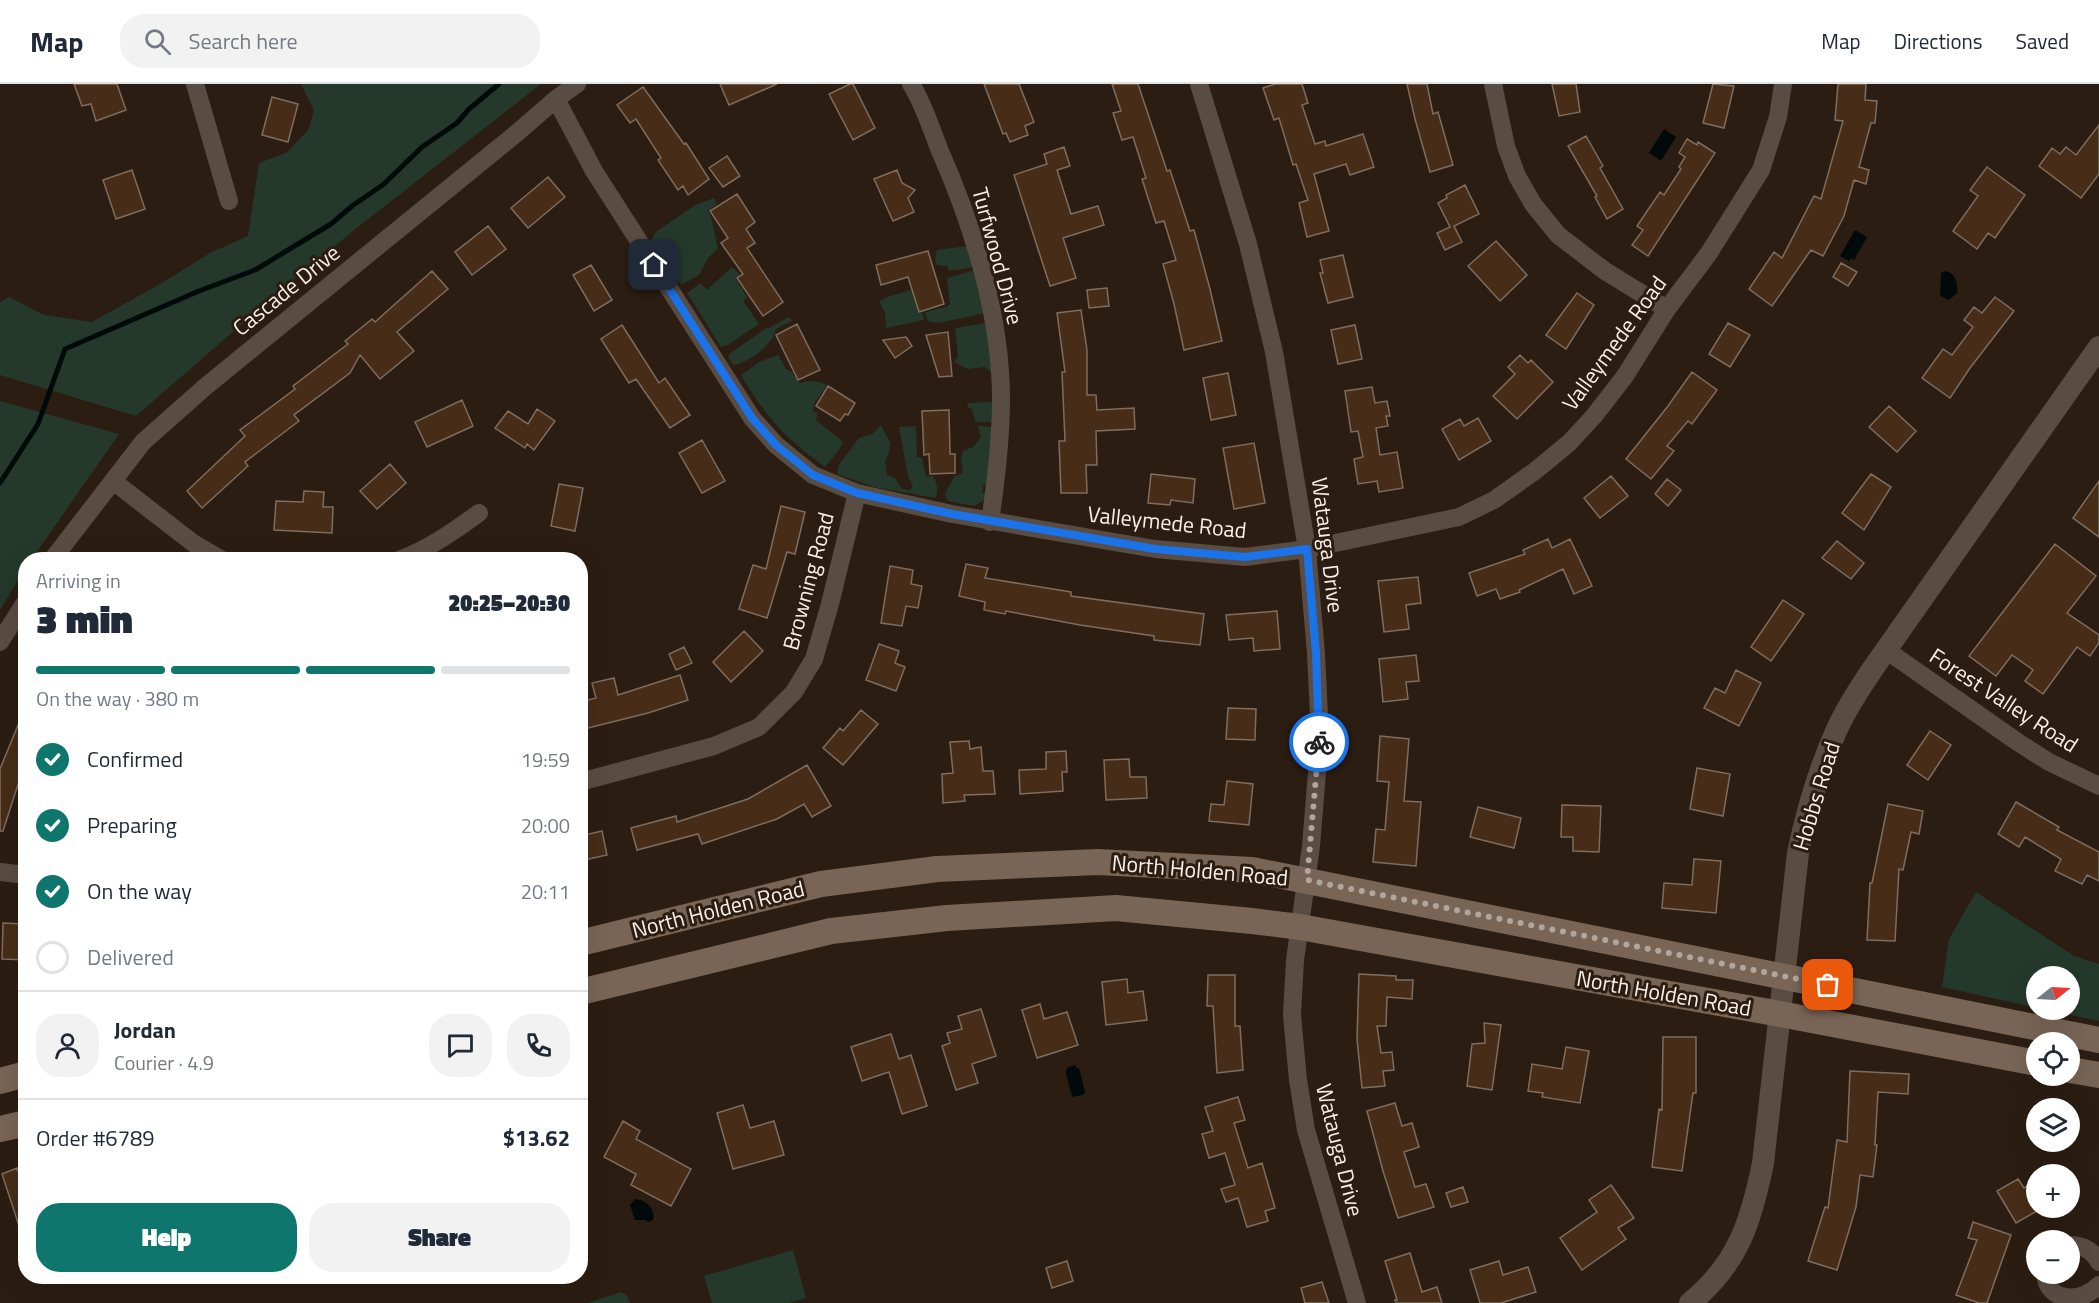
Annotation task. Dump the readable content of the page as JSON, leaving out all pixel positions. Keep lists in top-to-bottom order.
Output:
{
  "streets": {
    "main road": ["North Holden Road"],
    "street": [
      "Turfwood Drive",
      "Cascade Drive",
      "Valleymede Road",
      "Watauga Drive",
      "Browning Road",
      "Forest Valley Road",
      "Hobbs Road"
    ]
  },
  "crossings": [
    ["Turfwood Drive", "Valleymede Road"],
    ["Cascade Drive", "Valleymede Road"],
    ["Valleymede Road", "Watauga Drive"],
    ["Valleymede Road", "Browning Road"],
    ["Watauga Drive", "North Holden Road"],
    ["Forest Valley Road", "Hobbs Road"],
    ["Hobbs Road", "North Holden Road"]
  ],
  "north": "right",
  "page": {
    "header": "Map",
    "search": "Search here",
    "nav": ["Map", "Directions", "Saved"],
    "heading": ["3 min", "Arriving in", "20:25–20:30"],
    "panel": [
      "Jordan",
      "Courier · 4.9",
      "Order #6789",
      "$13.62"
    ],
    "bar": "On the way · 380 m",
    "list": [
      ["Confirmed", "19:59"],
      ["Preparing", "20:00"],
      ["On the way", "20:11"],
      "Delivered"
    ],
    "map_buttons": ["+", "−"],
    "buttons": ["Help", "Share"]
  }
}
